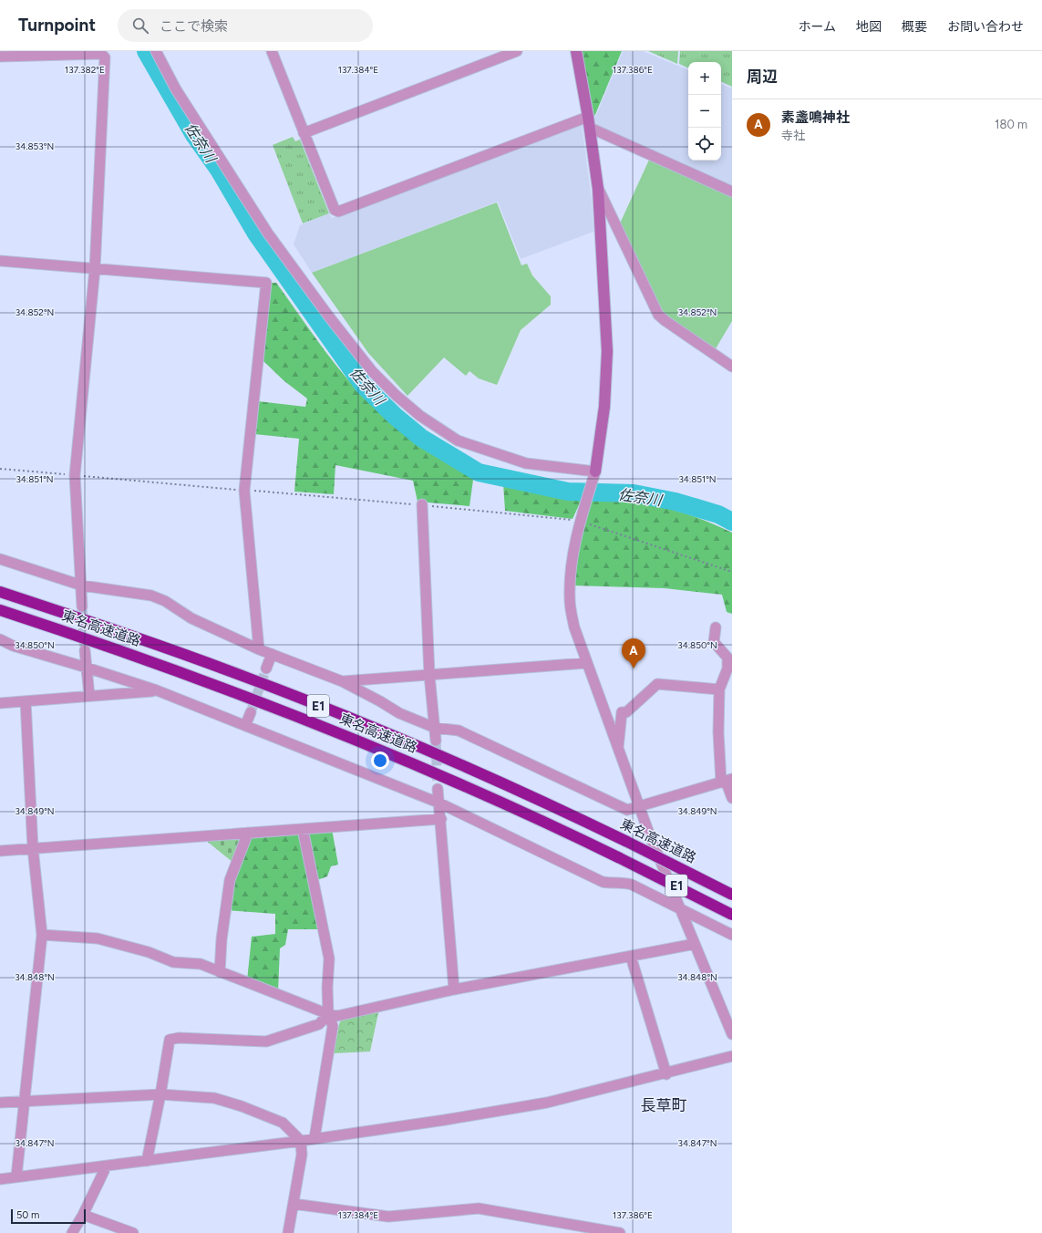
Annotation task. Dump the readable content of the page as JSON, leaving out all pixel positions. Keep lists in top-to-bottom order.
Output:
{
  "streets": {
    "highway": ["東名高速道路", "E1"]
  },
  "districts": ["長草町"],
  "water": ["佐奈川"],
  "scale_bar": "50 m",
  "page": {
    "header": "Turnpoint",
    "search": "ここで検索",
    "nav": [
      "ホーム",
      "地図",
      "概要",
      "お問い合わせ"
    ],
    "heading": "周辺",
    "map_buttons": ["+", "−"],
    "list": [
      {
        "mark": "A",
        "name": "素盞鳴神社",
        "note": "寺社",
        "value": "180 m"
      }
    ],
    "pins": "A",
    "scale": "50 m"
  },
  "coordinates": [
    "137.382°E",
    "137.384°E",
    "137.386°E",
    "34.853°N",
    "34.852°N",
    "34.851°N",
    "34.850°N",
    "34.849°N",
    "34.848°N",
    "34.847°N"
  ]
}
